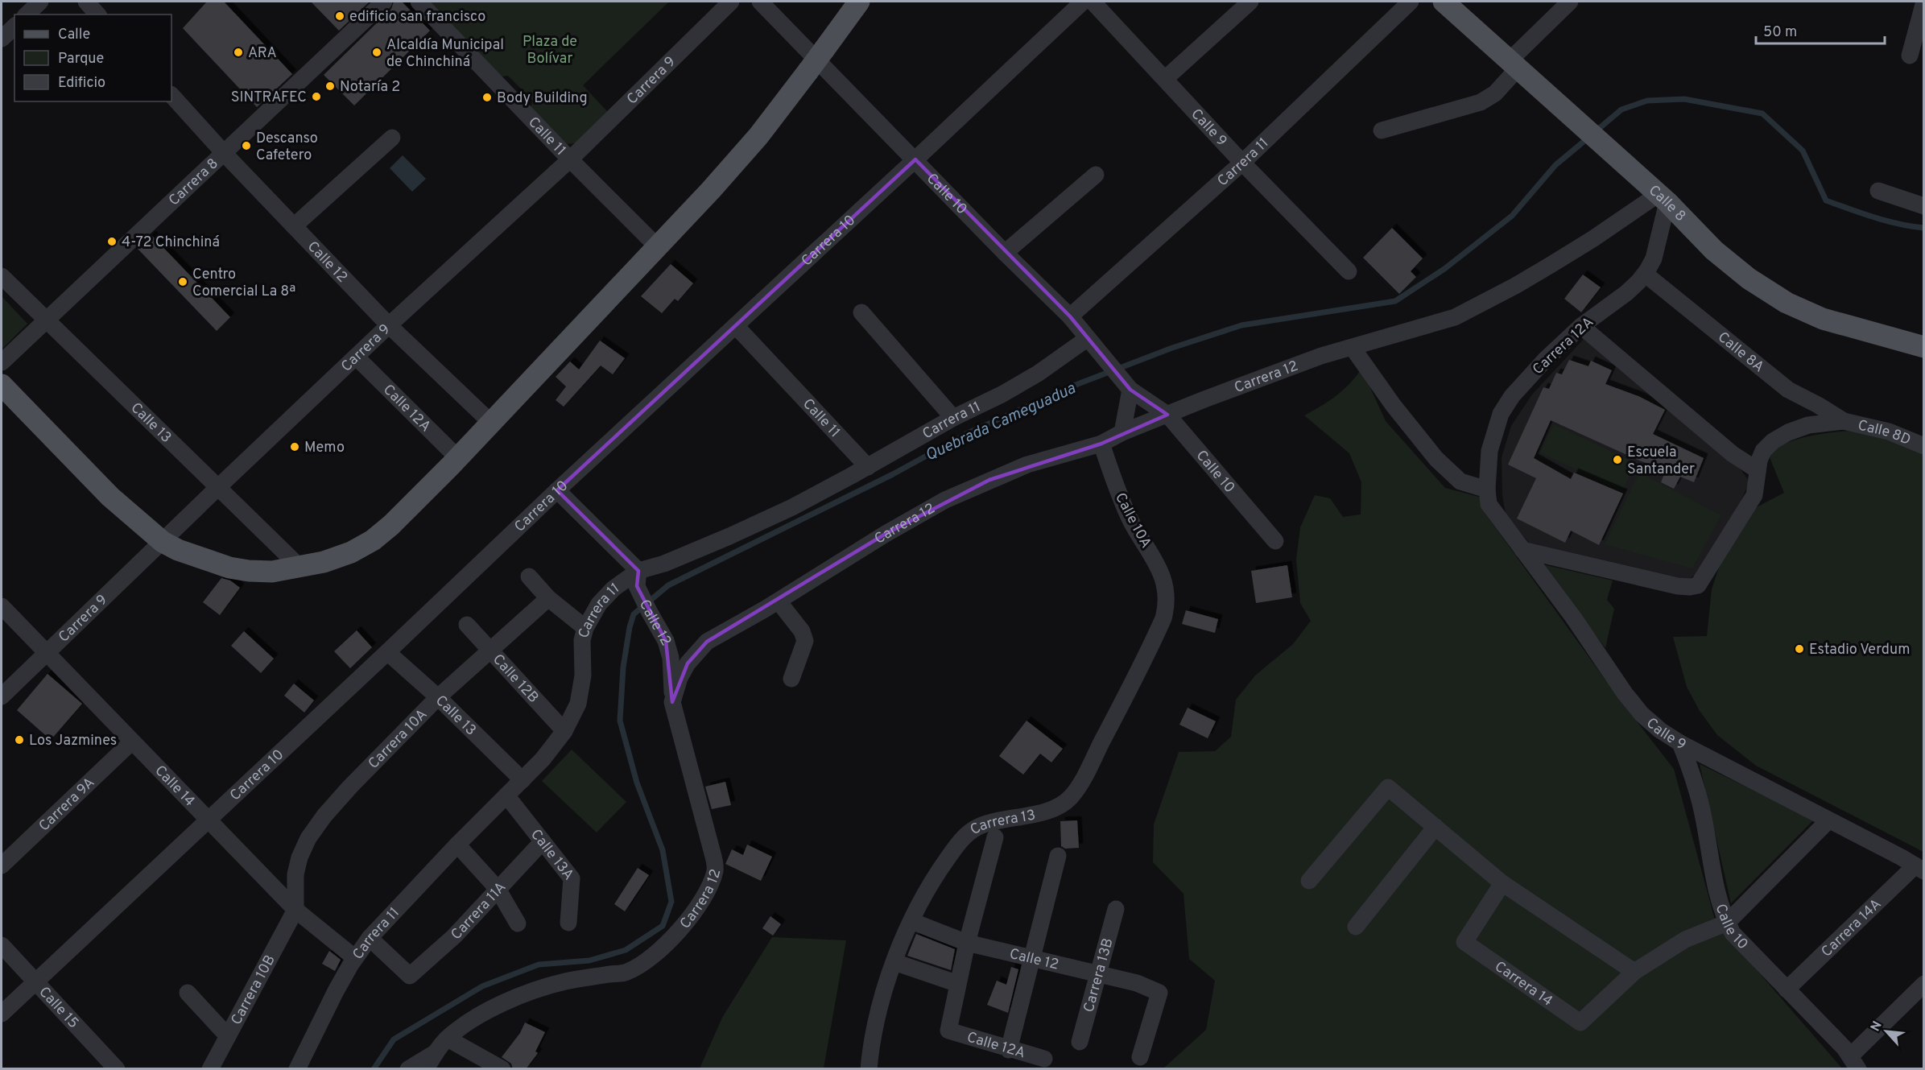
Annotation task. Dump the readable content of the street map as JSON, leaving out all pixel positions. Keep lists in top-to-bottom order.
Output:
{
  "streets": {
    "main road": ["Calle 8"],
    "street": [
      "Carrera 9",
      "Calle 9",
      "Calle 11",
      "Carrera 11",
      "Carrera 8",
      "Calle 10",
      "Carrera 10",
      "Calle 12",
      "Carrera 12A",
      "Calle 8A",
      "Carrera 12",
      "Calle 12A",
      "Calle 13",
      "Calle 8D",
      "Calle 10A",
      "Calle 12B",
      "Carrera 10A",
      "Calle 14",
      "Carrera 9A",
      "Carrera 13",
      "Calle 13A",
      "Carrera 11A",
      "Carrera 14A",
      "Carrera 13B",
      "Carrera 14",
      "Carrera 10B",
      "Calle 15"
    ]
  },
  "crossings": [
    ["Carrera 9", "Calle 11"],
    ["Carrera 9", "Calle 12"],
    ["Carrera 9", "Calle 12A"],
    ["Carrera 9", "Calle 13"],
    ["Carrera 9", "Calle 14"],
    ["Calle 9", "Carrera 11"],
    ["Calle 9", "Calle 10"],
    ["Calle 9", "Carrera 12A"],
    ["Calle 9", "Carrera 14A"],
    ["Calle 9", "Carrera 14"],
    ["Calle 11", "Carrera 11"],
    ["Calle 11", "Carrera 10"],
    ["Carrera 11", "Calle 10"],
    ["Carrera 11", "Calle 12"],
    ["Carrera 11", "Calle 13"],
    ["Carrera 11", "Calle 12B"],
    ["Carrera 11", "Calle 14"],
    ["Carrera 11", "Calle 13A"],
    ["Carrera 11", "Carrera 11A"],
    ["Carrera 8", "Calle 12"],
    ["Carrera 8", "Calle 13"],
    ["Calle 10", "Carrera 10"],
    ["Calle 10", "Carrera 12"],
    ["Calle 10", "Carrera 14A"],
    ["Calle 10", "Carrera 14"],
    ["Calle 8", "Carrera 12A"],
    ["Calle 8", "Carrera 12"],
    ["Carrera 10", "Calle 12"],
    ["Carrera 10", "Calle 13"],
    ["Carrera 10", "Calle 14"],
    ["Carrera 10", "Calle 15"],
    ["Calle 12", "Carrera 12"],
    ["Calle 12", "Carrera 13"],
    ["Calle 12", "Carrera 13B"],
    ["Carrera 12A", "Calle 8A"],
    ["Carrera 12A", "Carrera 12"],
    ["Calle 8A", "Calle 8D"],
    ["Carrera 12", "Calle 10A"],
    ["Calle 12A", "Carrera 13"],
    ["Calle 13", "Carrera 10A"],
    ["Calle 10A", "Carrera 13"],
    ["Calle 12B", "Carrera 10A"],
    ["Carrera 10A", "Calle 14"],
    ["Carrera 10A", "Carrera 10B"],
    ["Calle 14", "Carrera 9A"],
    ["Calle 14", "Carrera 10B"],
    ["Calle 13A", "Carrera 11A"]
  ],
  "water": ["Quebrada Cameguadua"],
  "parks": ["Plaza de Bolívar"],
  "places": [
    "edificio san francisco",
    "ARA",
    "Alcaldía Municipal de Chinchiná",
    "Notaría 2",
    "SINTRAFEC",
    "Body Building",
    "Descanso Cafetero",
    "4-72 Chinchiná",
    "Centro Comercial La 8ª",
    "Memo",
    "Escuela Santander",
    "Estadio Verdum",
    "Los Jazmines"
  ],
  "legend": ["Calle", "Parque", "Edificio"],
  "scale_bar": "50 m",
  "north": "top left"
}
